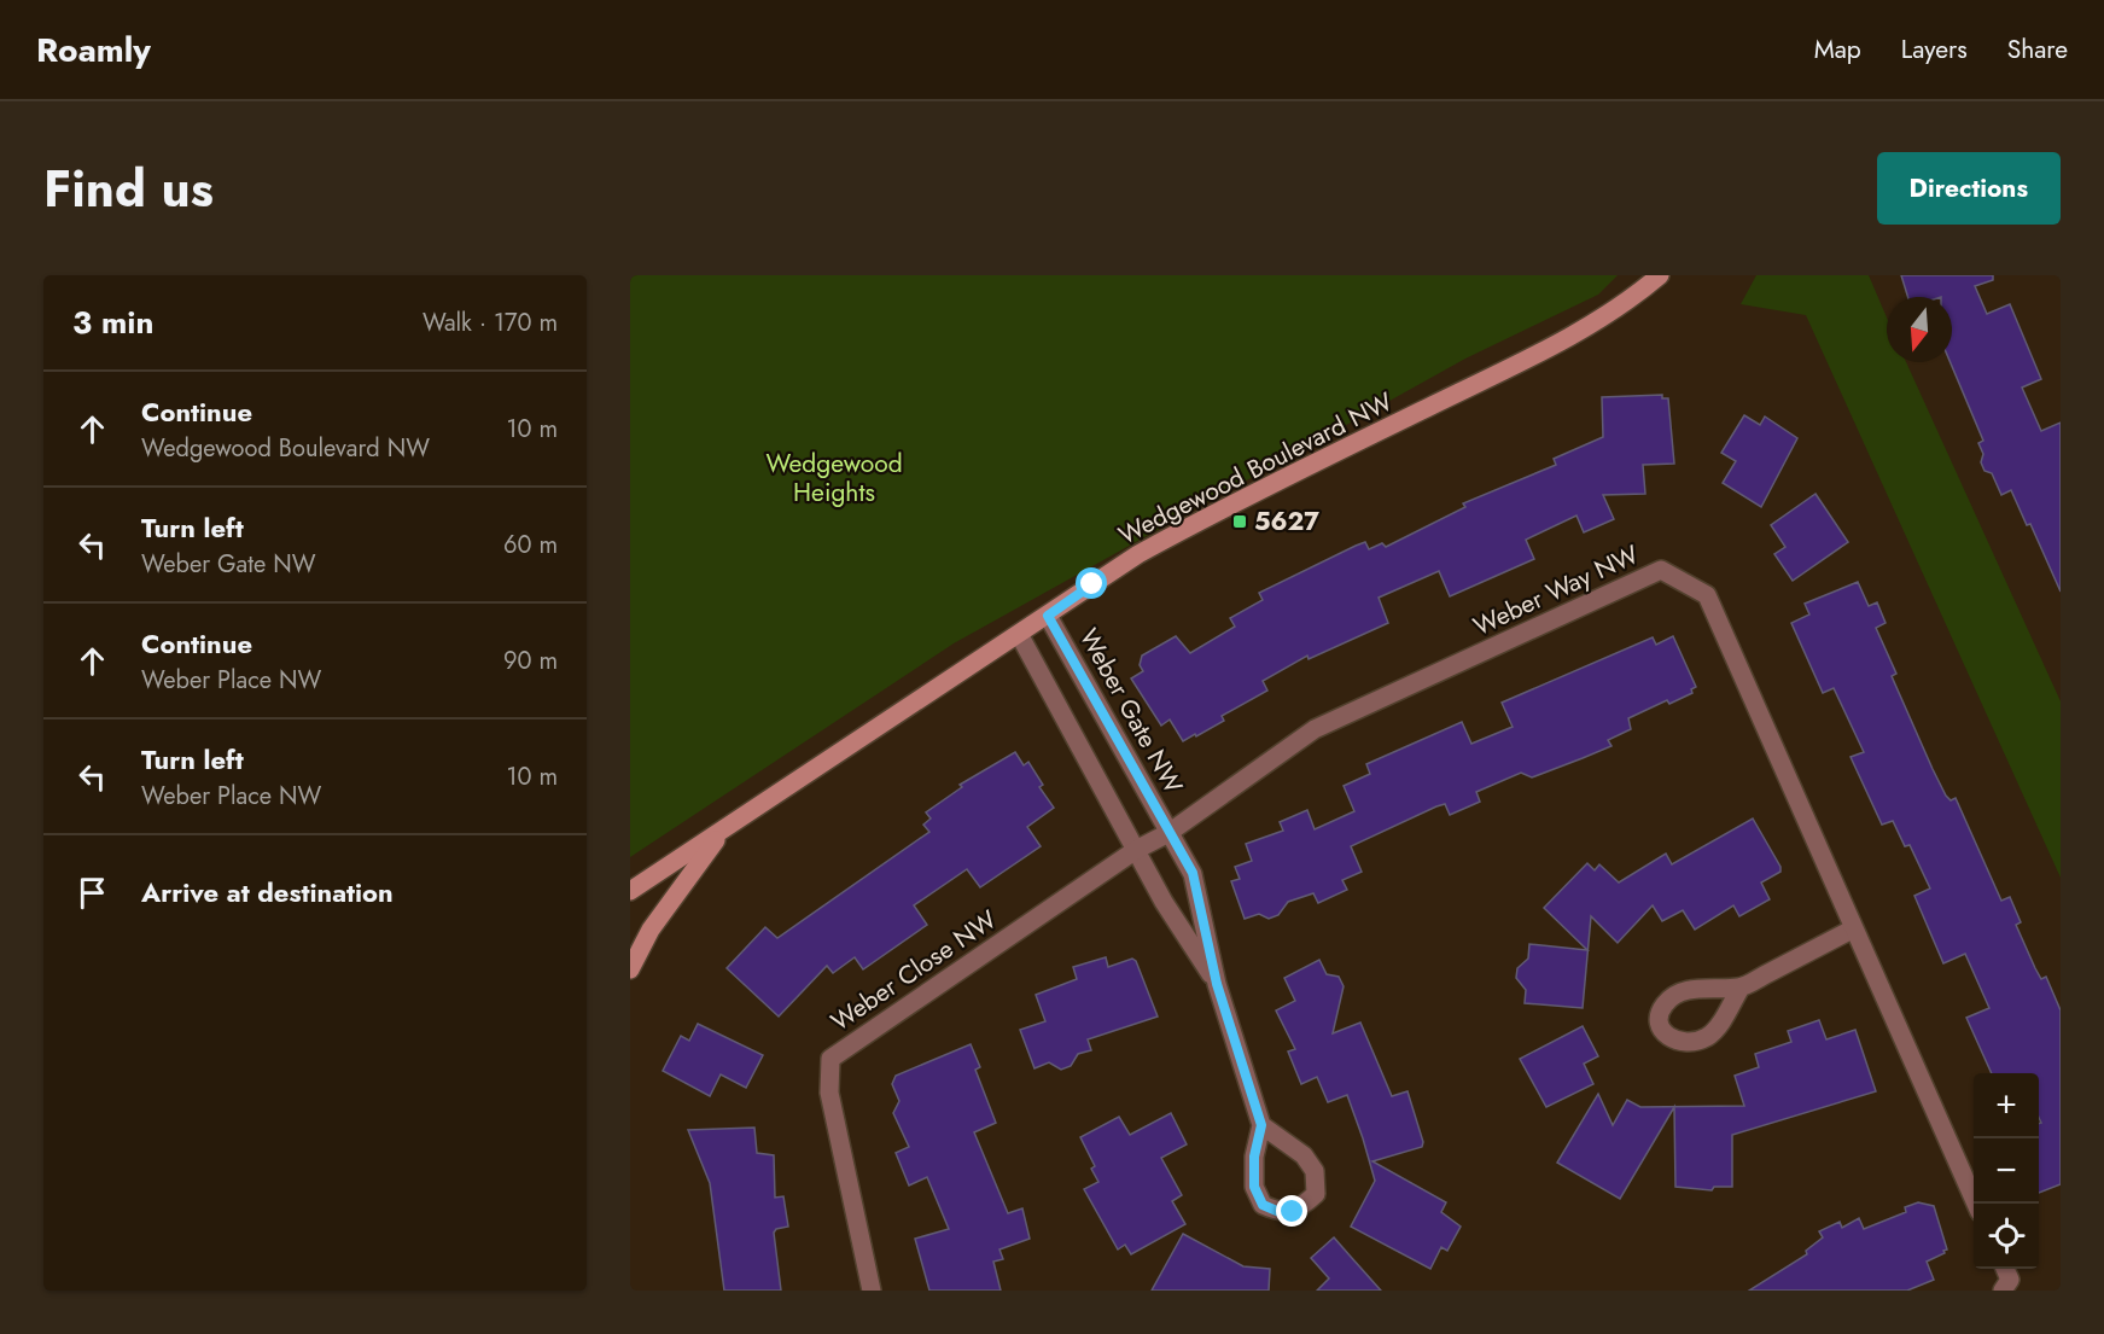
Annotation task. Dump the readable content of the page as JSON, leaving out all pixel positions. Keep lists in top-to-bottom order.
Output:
{
  "streets": {
    "street": [
      "Wedgewood Boulevard NW",
      "Weber Way NW",
      "Weber Gate NW",
      "Weber Close NW"
    ]
  },
  "crossings": [
    ["Wedgewood Boulevard NW", "Weber Gate NW"],
    ["Weber Way NW", "Weber Gate NW"],
    ["Weber Way NW", "Weber Close NW"]
  ],
  "parks": ["Wedgewood Heights"],
  "places": {
    "transit": ["5627"]
  },
  "north": "bottom",
  "page": {
    "header": "Roamly",
    "nav": ["Map", "Layers", "Share"],
    "title": "Find us",
    "buttons": "Directions",
    "heading": ["3 min", "Walk · 170 m"],
    "list": [
      ["Continue", "Wedgewood Boulevard NW", "10 m"],
      ["Turn left", "Weber Gate NW", "60 m"],
      ["Continue", "Weber Place NW", "90 m"],
      ["Turn left", "Weber Place NW", "10 m"],
      "Arrive at destination"
    ],
    "map_buttons": ["+", "−"]
  }
}
